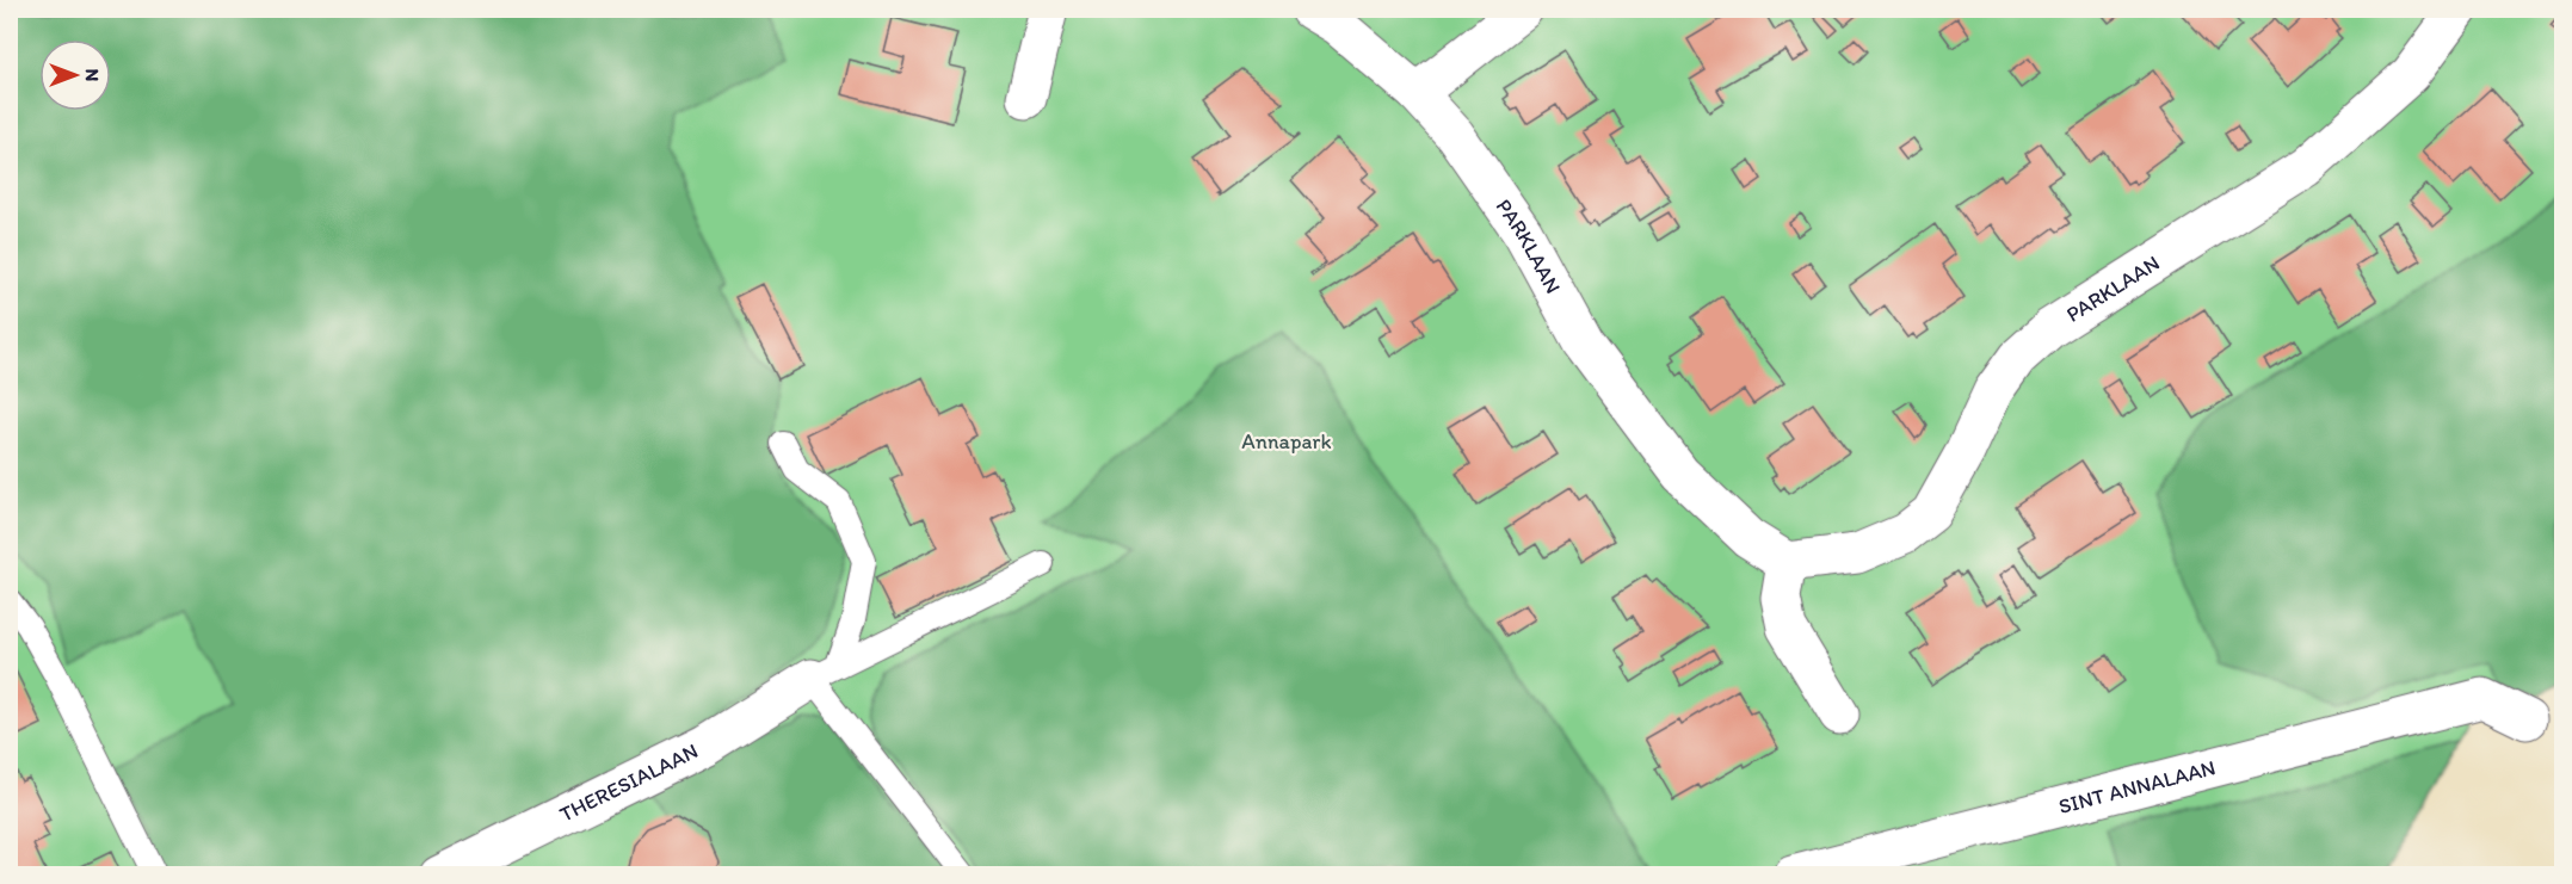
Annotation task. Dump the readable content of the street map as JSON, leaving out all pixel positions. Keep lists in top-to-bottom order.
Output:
{
  "streets": {
    "street": ["PARKLAAN", "THERESIALAAN", "SINT ANNALAAN"]
  },
  "parks": ["Annapark"],
  "north": "right"
}
